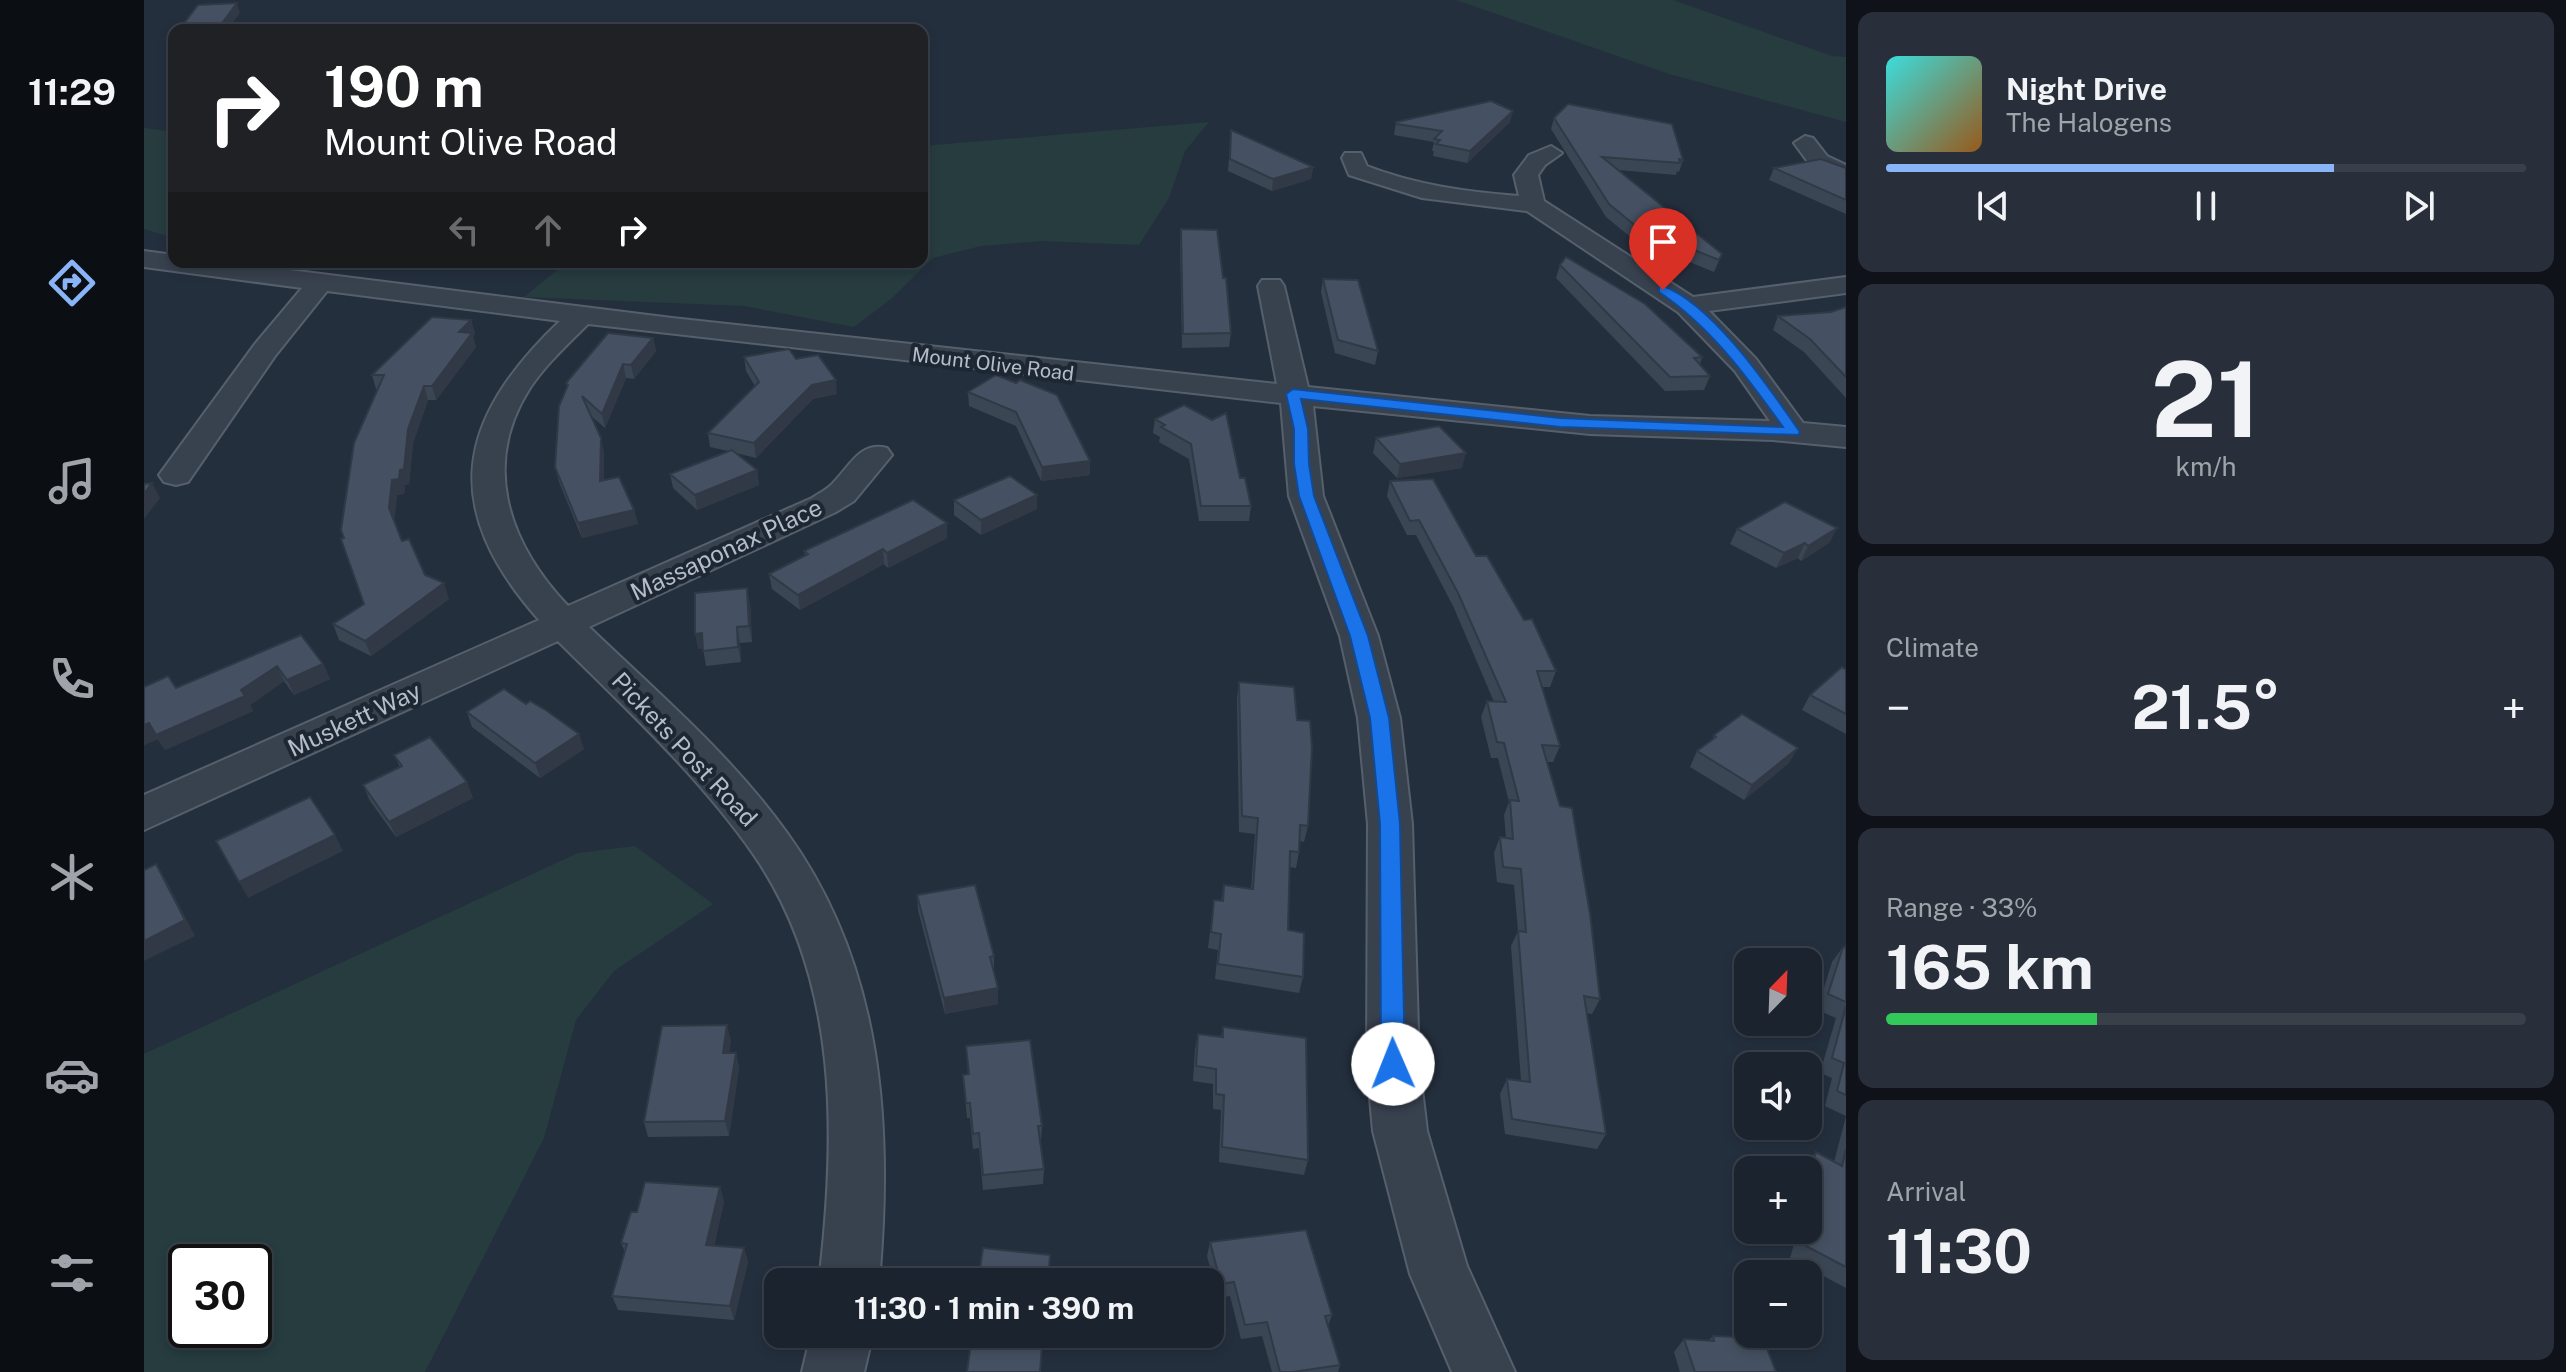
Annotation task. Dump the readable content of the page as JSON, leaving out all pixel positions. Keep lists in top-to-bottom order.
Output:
{
  "streets": {
    "street": [
      "Mount Olive Road",
      "Massaponax Place",
      "Muskett Way",
      "Pickets Post Road"
    ]
  },
  "crossings": [
    ["Mount Olive Road", "Pickets Post Road"],
    ["Massaponax Place", "Muskett Way"],
    ["Massaponax Place", "Pickets Post Road"],
    ["Muskett Way", "Pickets Post Road"]
  ],
  "north": "top right",
  "page": {
    "tabs": "11:29",
    "turn": ["190 m", "Mount Olive Road"],
    "song": ["Night Drive", "The Halogens"],
    "tile": [
      ["21", "km/h"],
      "Climate",
      ["Range · 33%", "165 km"],
      ["Arrival", "11:30"]
    ],
    "heat": ["−", "21.5°", "+"],
    "map_buttons": ["+", "−"],
    "limit": "30",
    "trip": "11:30 · 1 min · 390 m"
  }
}
